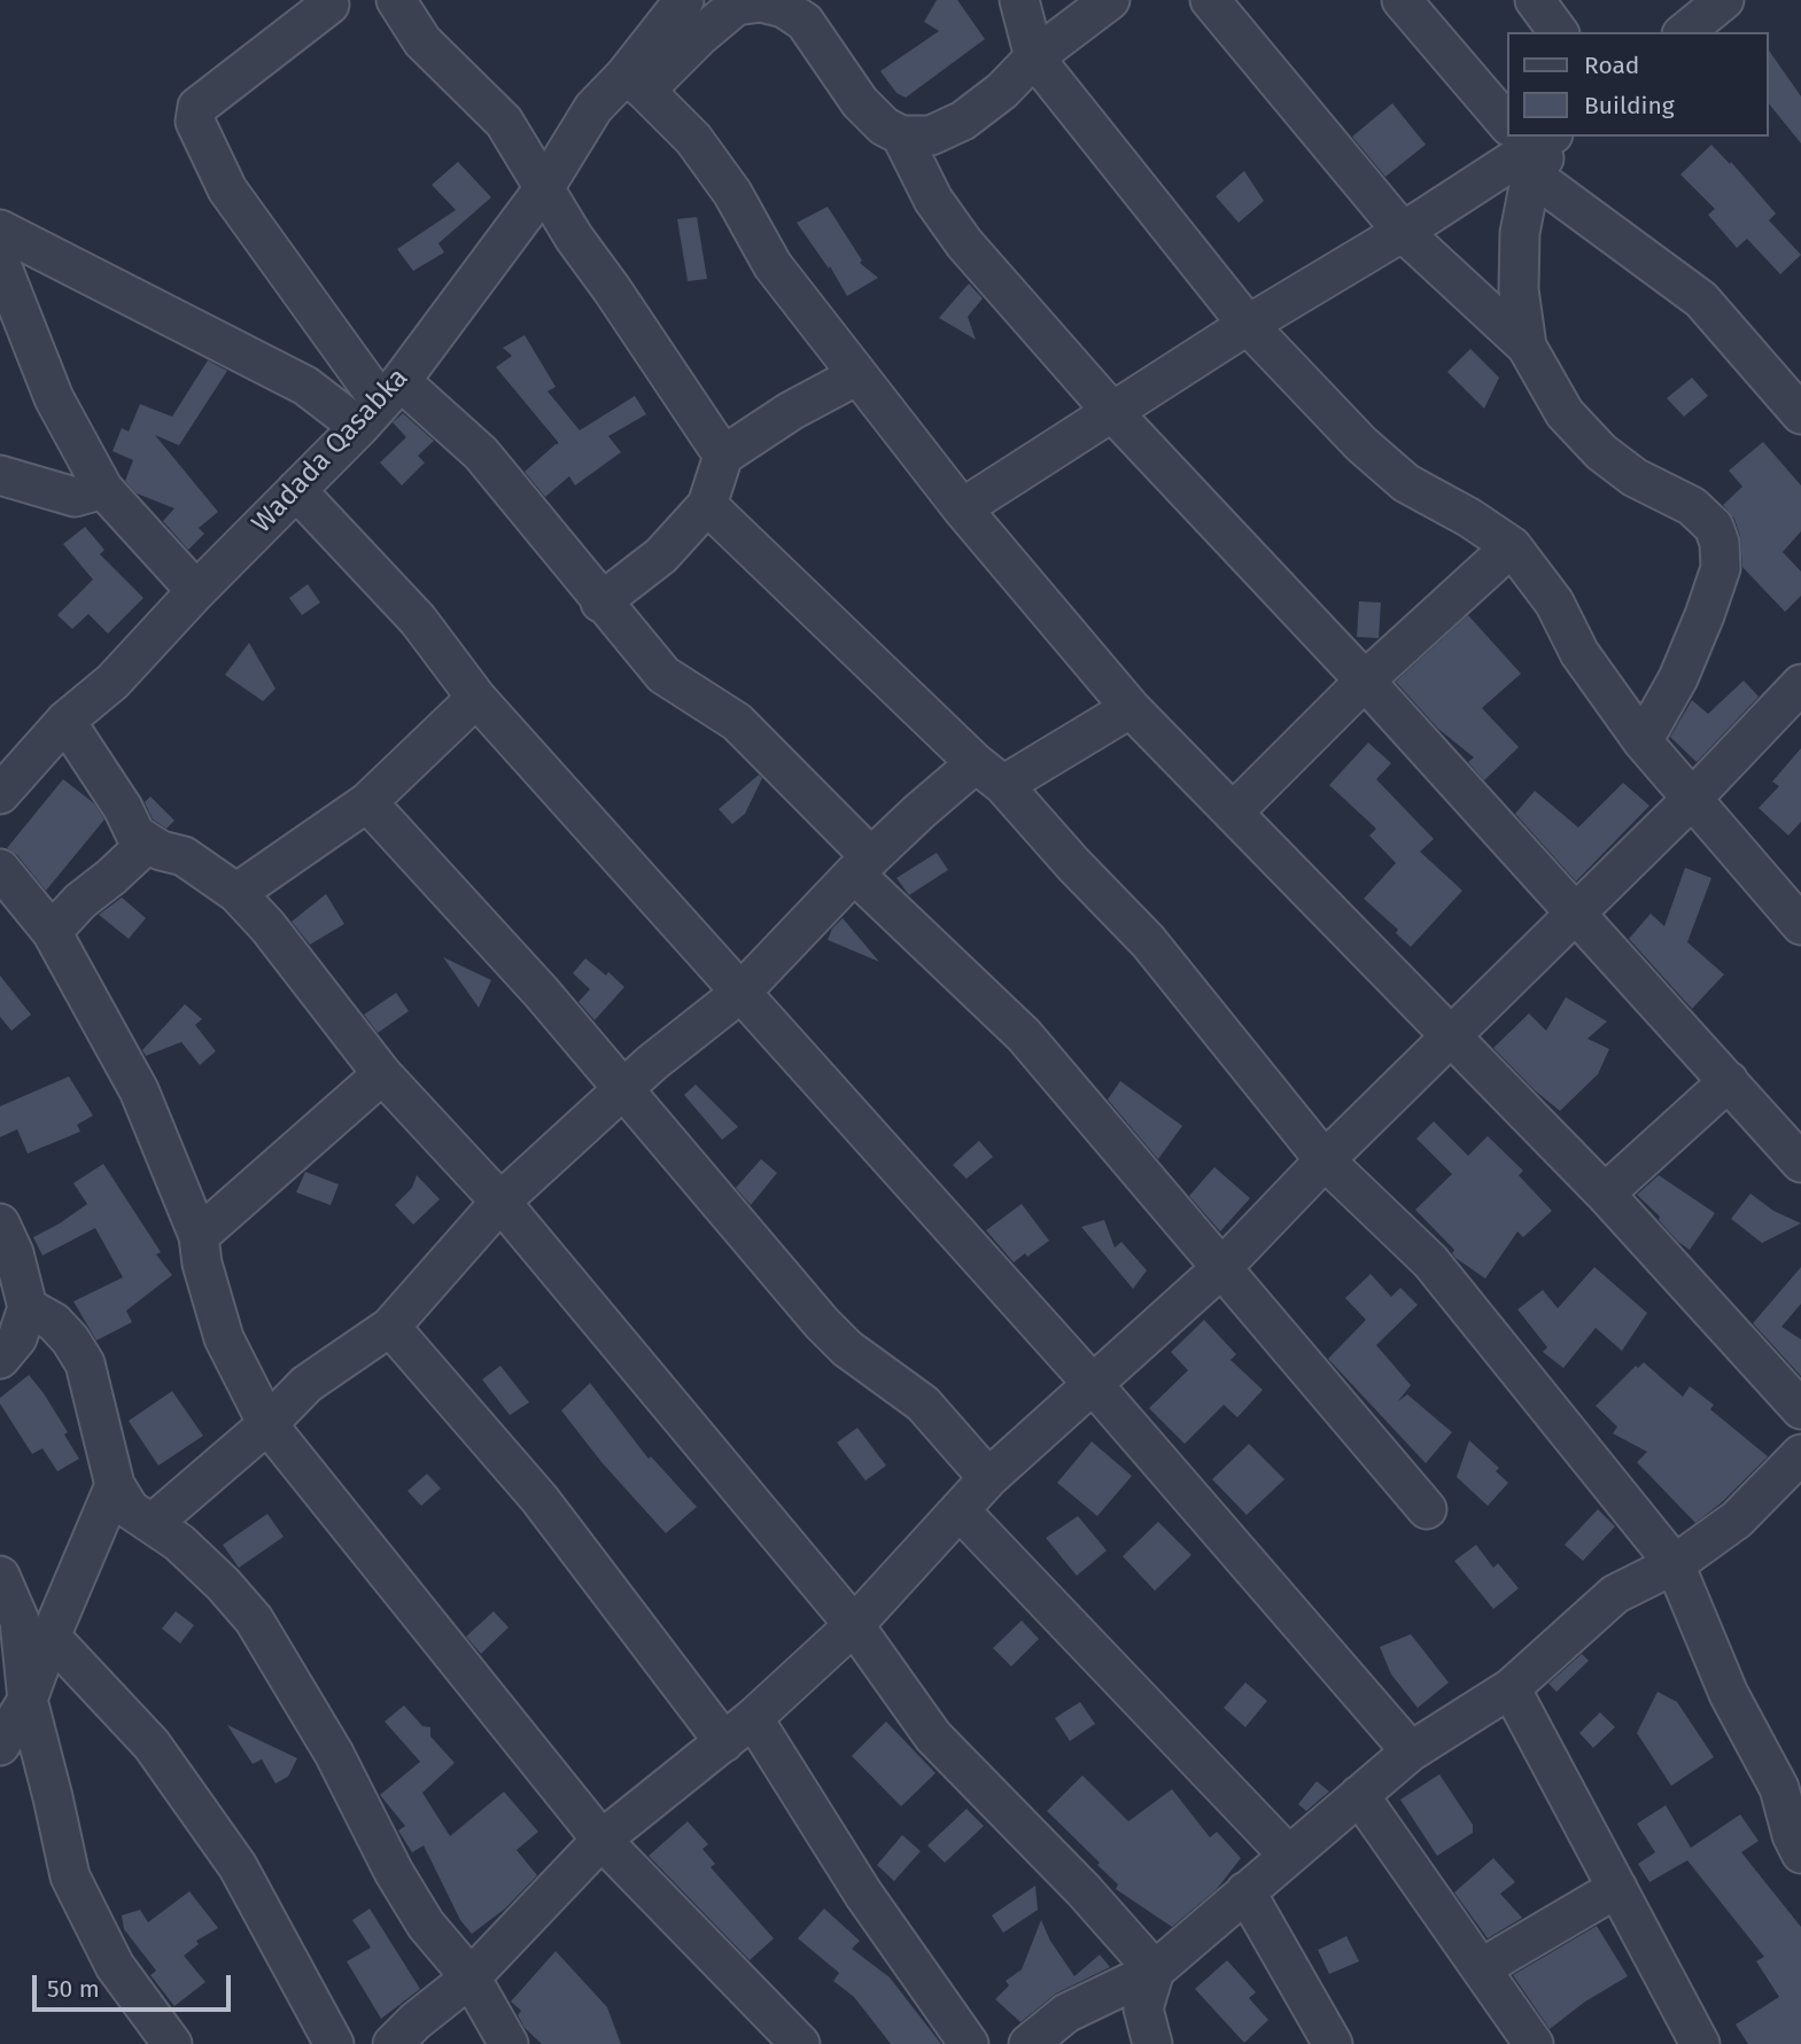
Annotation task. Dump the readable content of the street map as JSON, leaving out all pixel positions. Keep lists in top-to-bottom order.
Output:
{
  "streets": {
    "street": ["Wadada Qasabka"]
  },
  "legend": ["Road", "Building"],
  "scale_bar": "50 m"
}
